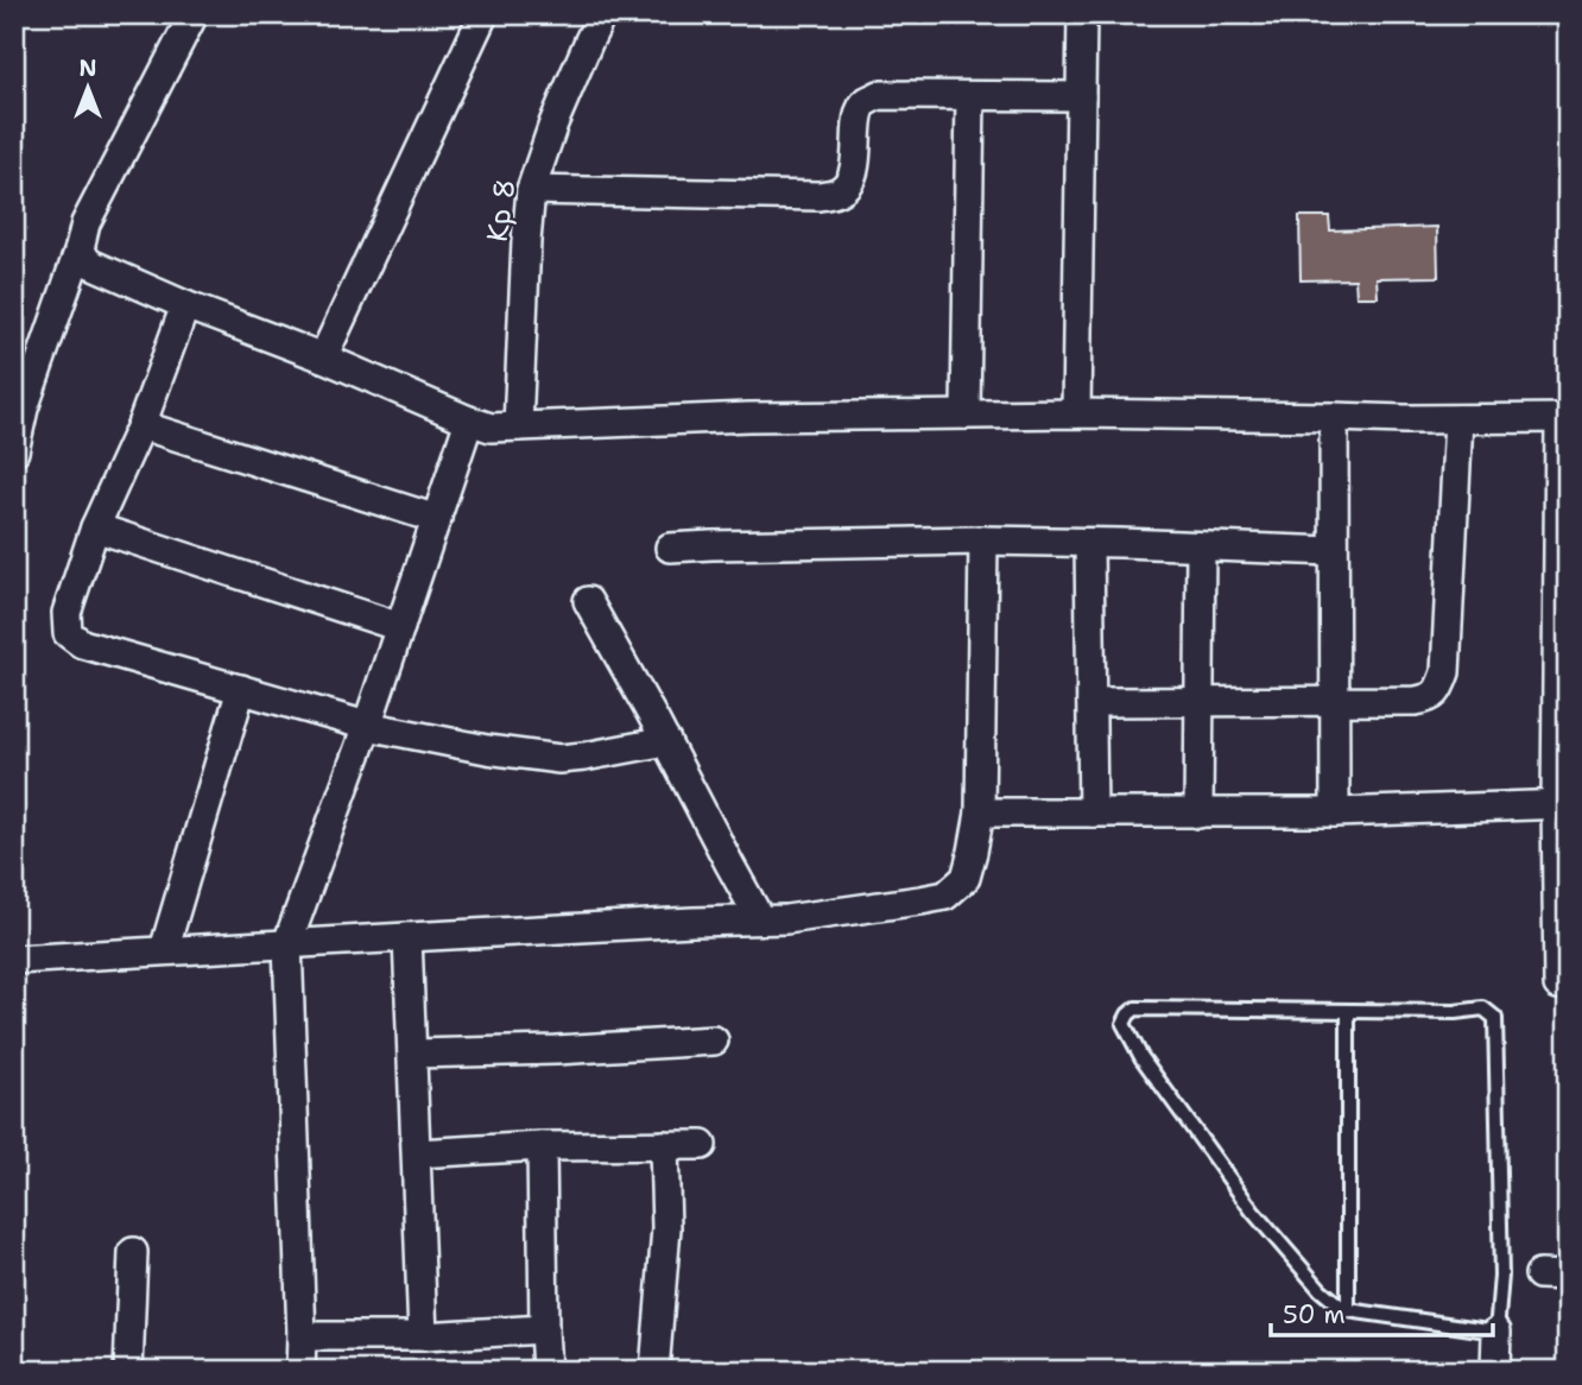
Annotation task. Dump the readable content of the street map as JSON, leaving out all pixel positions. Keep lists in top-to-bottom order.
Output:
{
  "streets": {
    "street": ["Kp 8"]
  },
  "scale_bar": "50 m",
  "north": "top"
}
